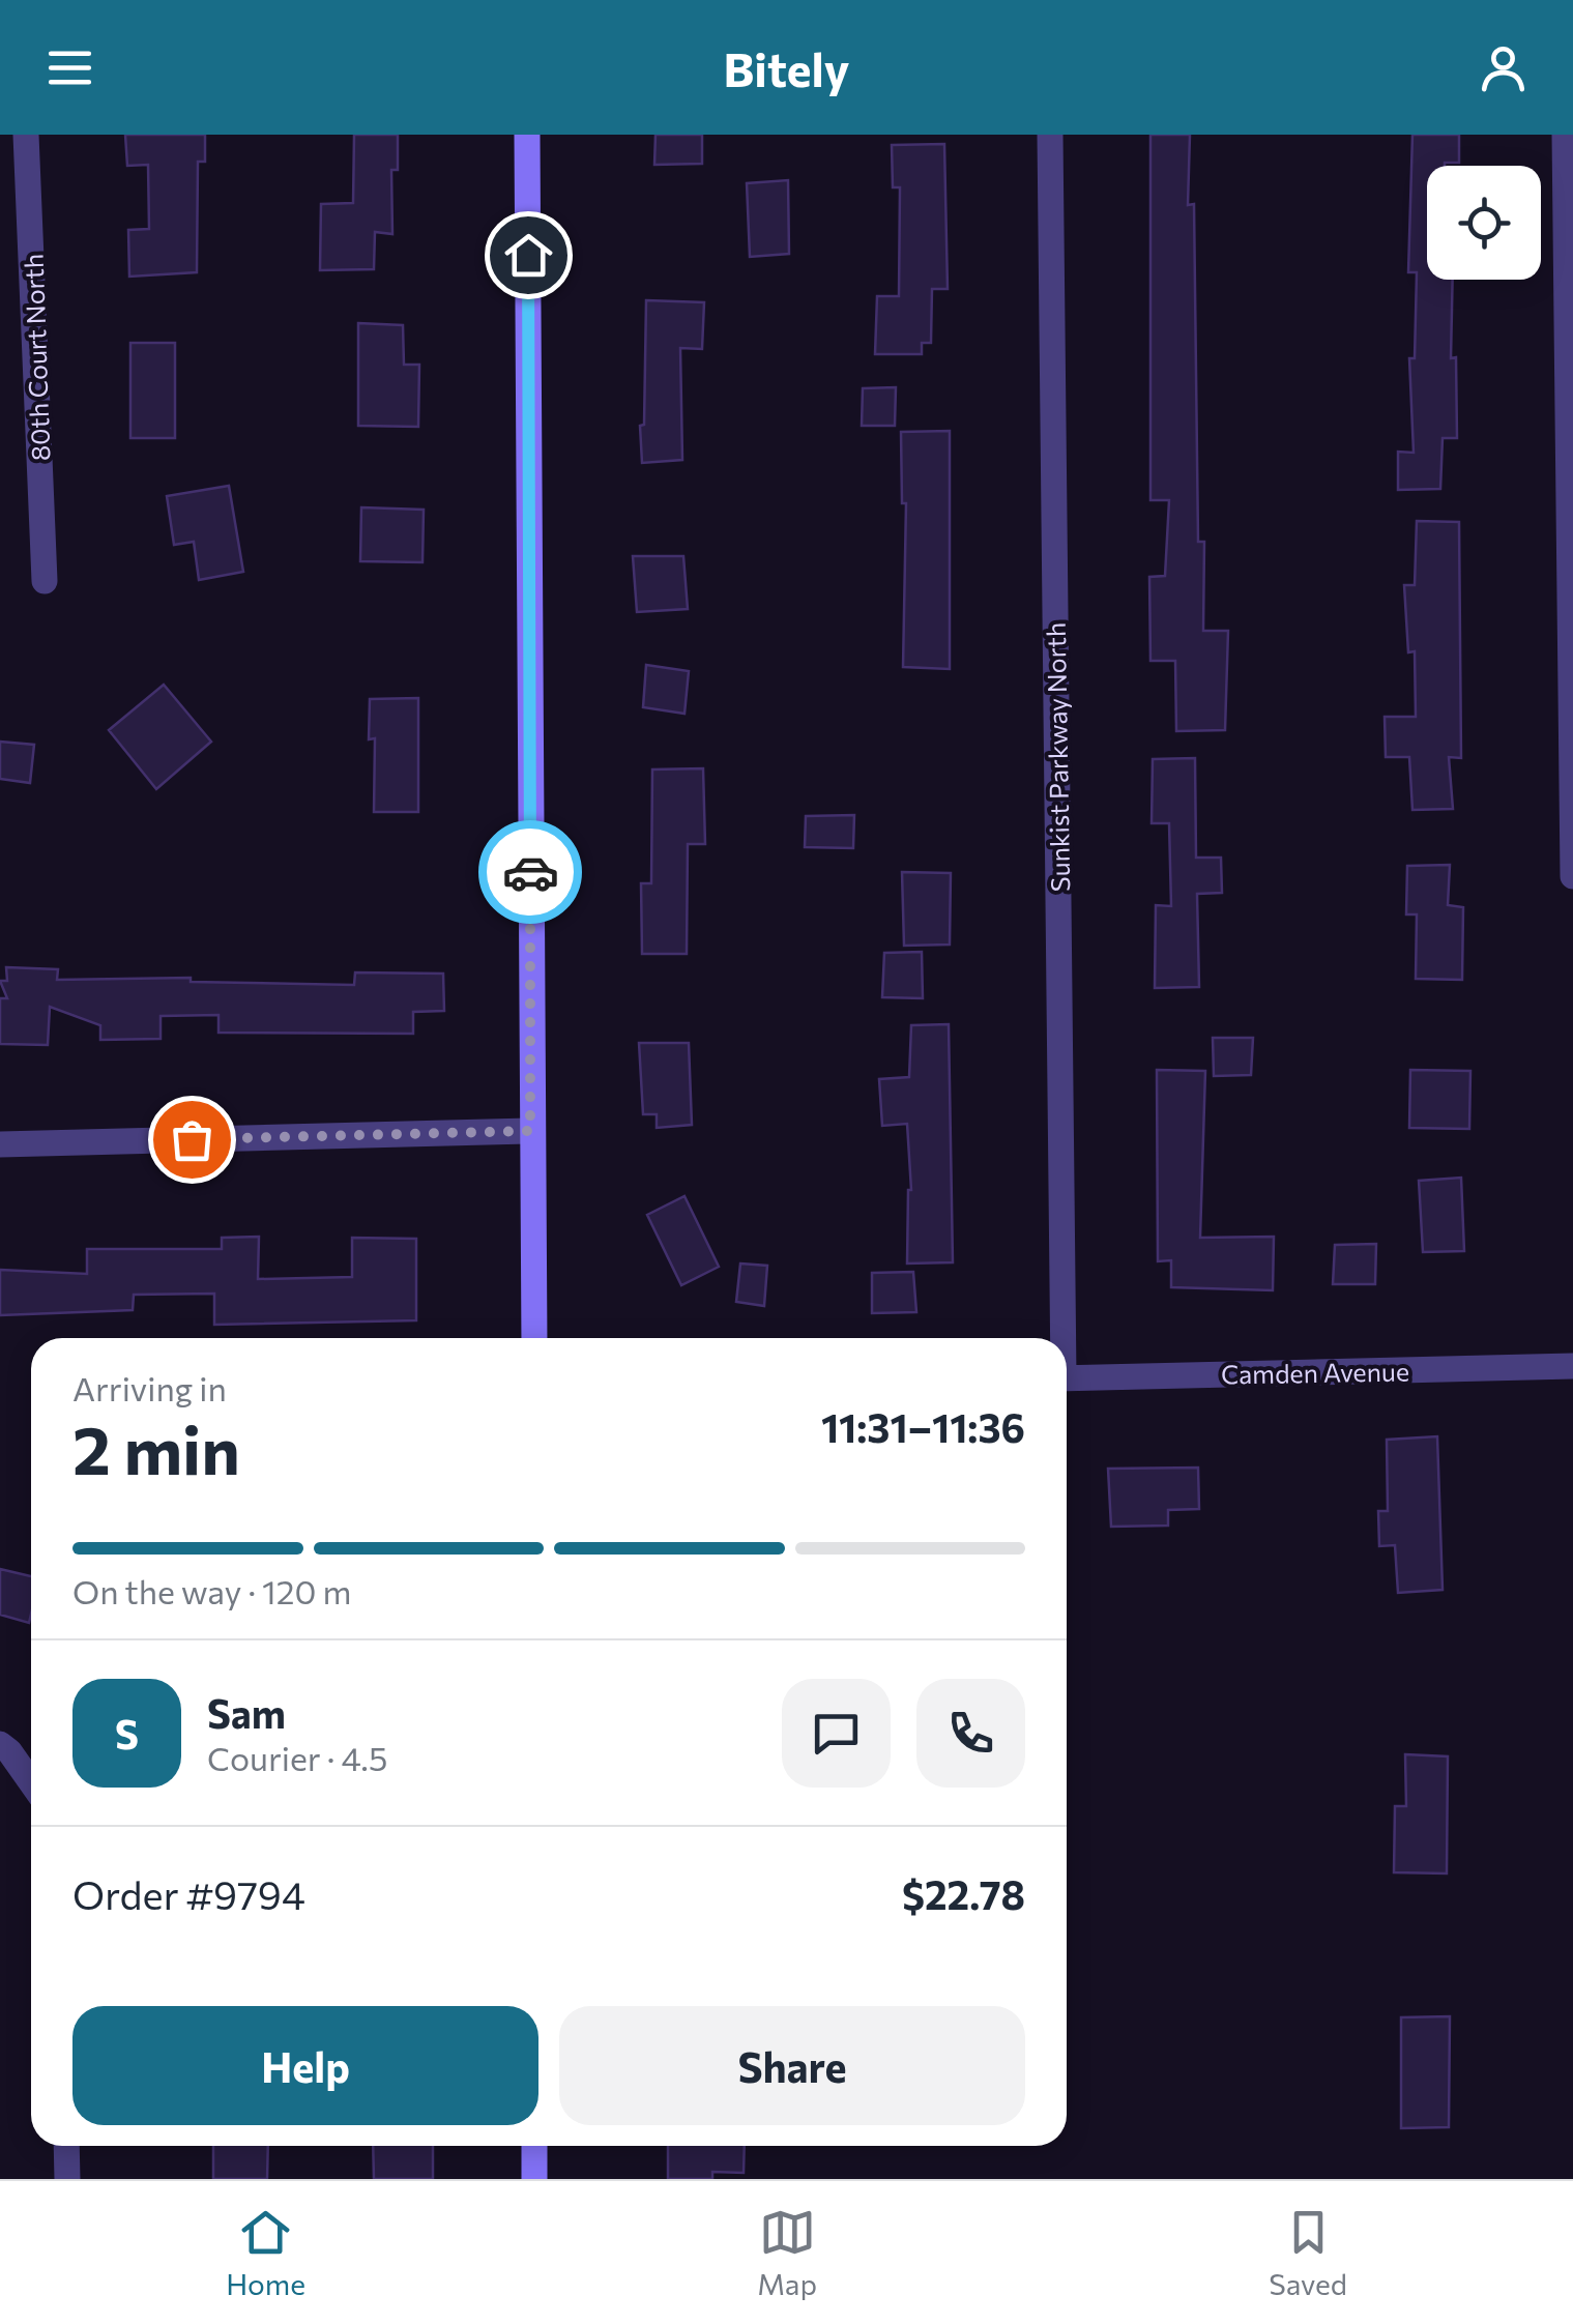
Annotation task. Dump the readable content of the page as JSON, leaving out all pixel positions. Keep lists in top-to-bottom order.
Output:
{
  "streets": {
    "street": ["80th Court North", "Sunkist Parkway North", "Camden Avenue"]
  },
  "page": {
    "header": "Bitely",
    "heading": ["2 min", "Arriving in", "11:31–11:36"],
    "panel": [
      "Sam",
      "Courier · 4.5",
      "Order #9794",
      "$22.78"
    ],
    "bar": "On the way · 120 m",
    "round": "S",
    "buttons": ["Help", "Share"],
    "tabs": ["Home", "Map", "Saved"]
  }
}
